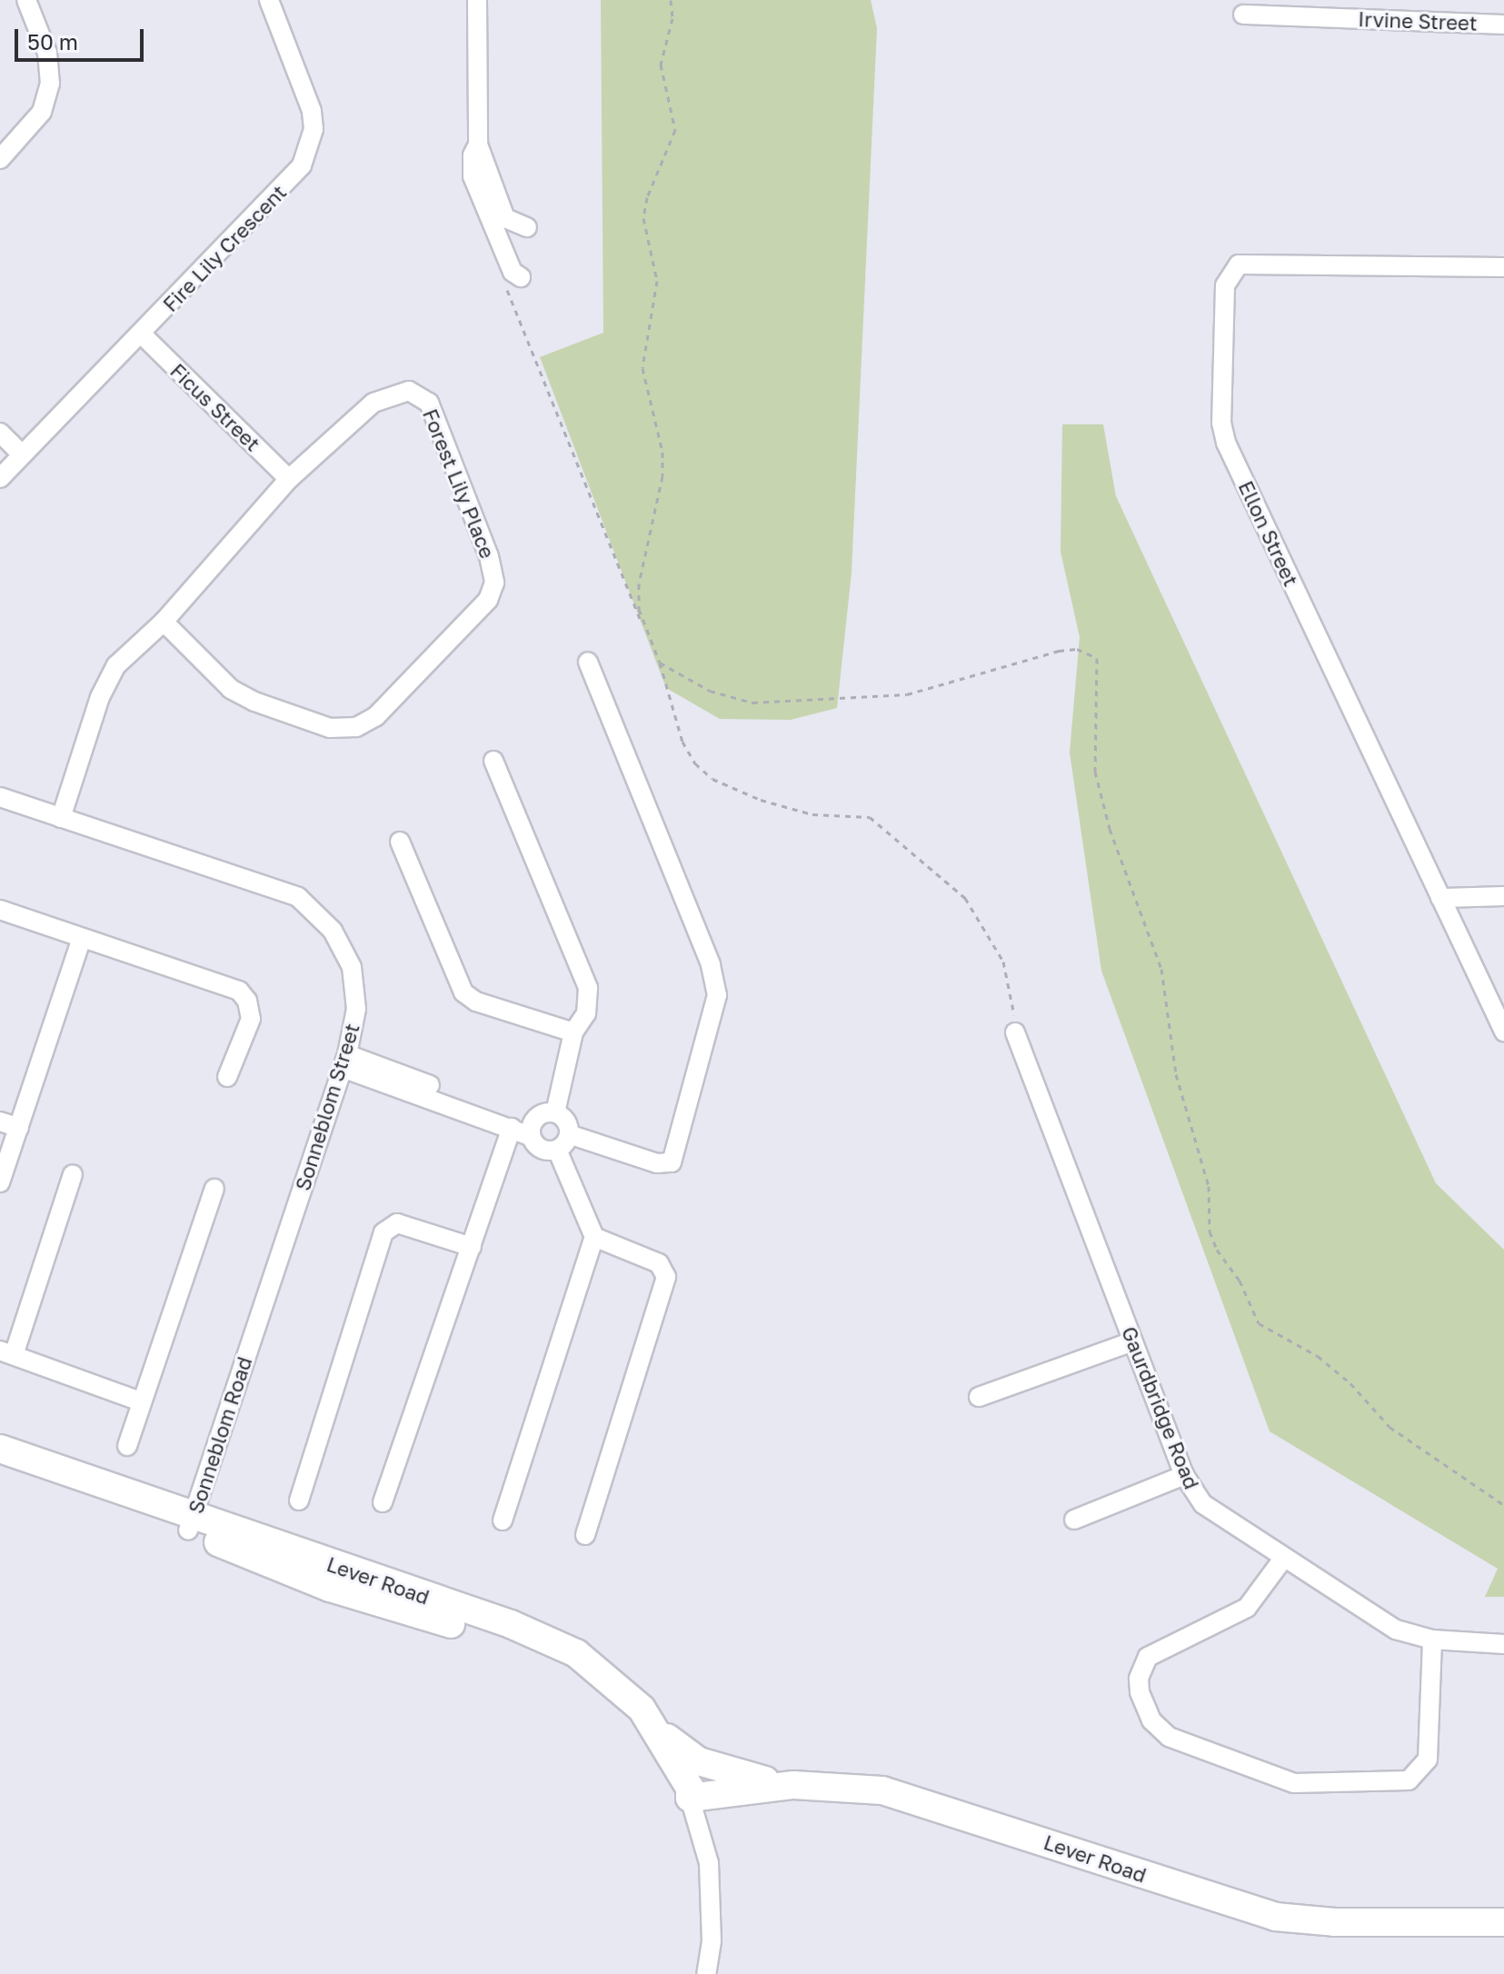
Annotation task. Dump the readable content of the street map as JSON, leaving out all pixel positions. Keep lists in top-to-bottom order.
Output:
{
  "streets": {
    "main road": ["Lever Road"],
    "street": [
      "Irvine Street",
      "Fire Lily Crescent",
      "Ficus Street",
      "Forest Lily Place",
      "Ellon Street",
      "Sonneblom Street",
      "Gaurdbridge Road",
      "Sonneblom Road"
    ]
  },
  "crossings": [
    ["Fire Lily Crescent", "Ficus Street"],
    ["Ficus Street", "Forest Lily Place"],
    ["Forest Lily Place", "Sonneblom Street"],
    ["Sonneblom Street", "Sonneblom Road"],
    ["Sonneblom Road", "Lever Road"]
  ],
  "scale_bar": "50 m"
}
